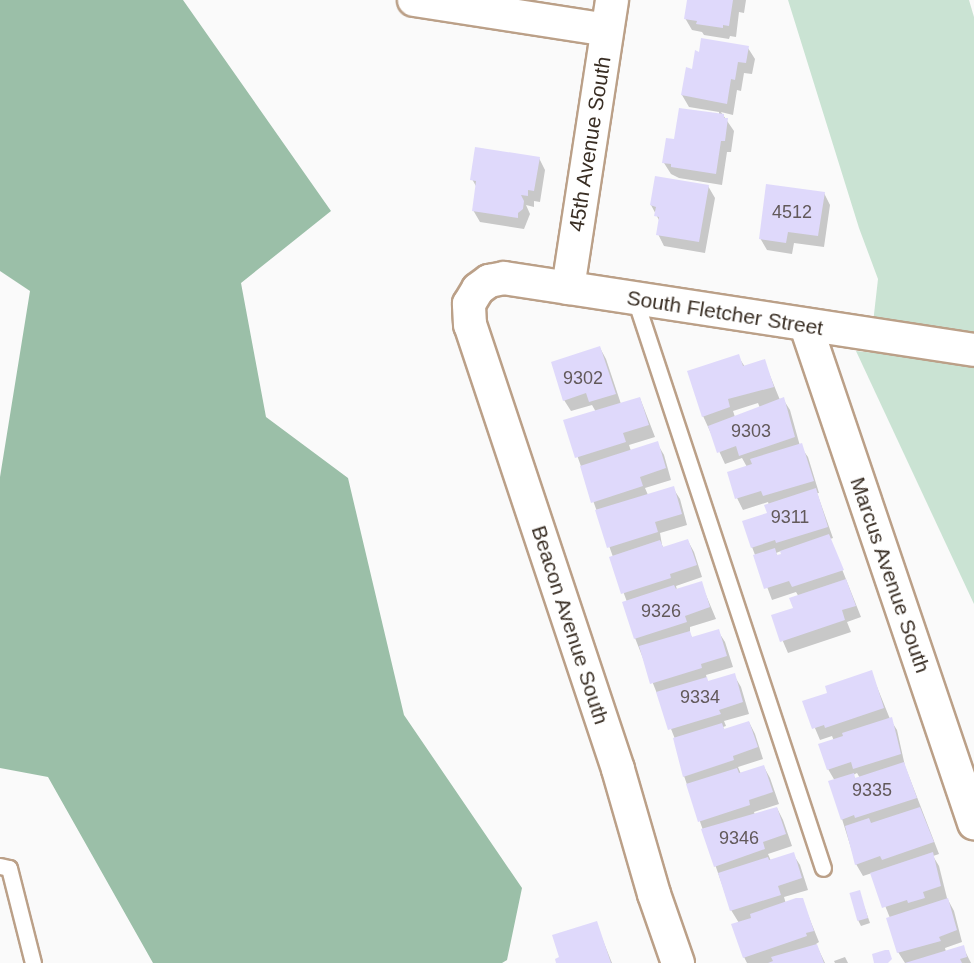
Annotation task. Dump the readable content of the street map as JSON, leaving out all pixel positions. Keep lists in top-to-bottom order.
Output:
{
  "streets": {
    "street": [
      "45th Avenue South",
      "South Fletcher Street",
      "Marcus Avenue South",
      "Beacon Avenue South"
    ]
  },
  "crossings": [
    ["45th Avenue South", "South Fletcher Street"],
    ["South Fletcher Street", "Marcus Avenue South"],
    ["South Fletcher Street", "Beacon Avenue South"]
  ],
  "house_numbers": [
    "4512",
    "9302",
    "9303",
    "9311",
    "9326",
    "9334",
    "9335",
    "9346"
  ]
}
